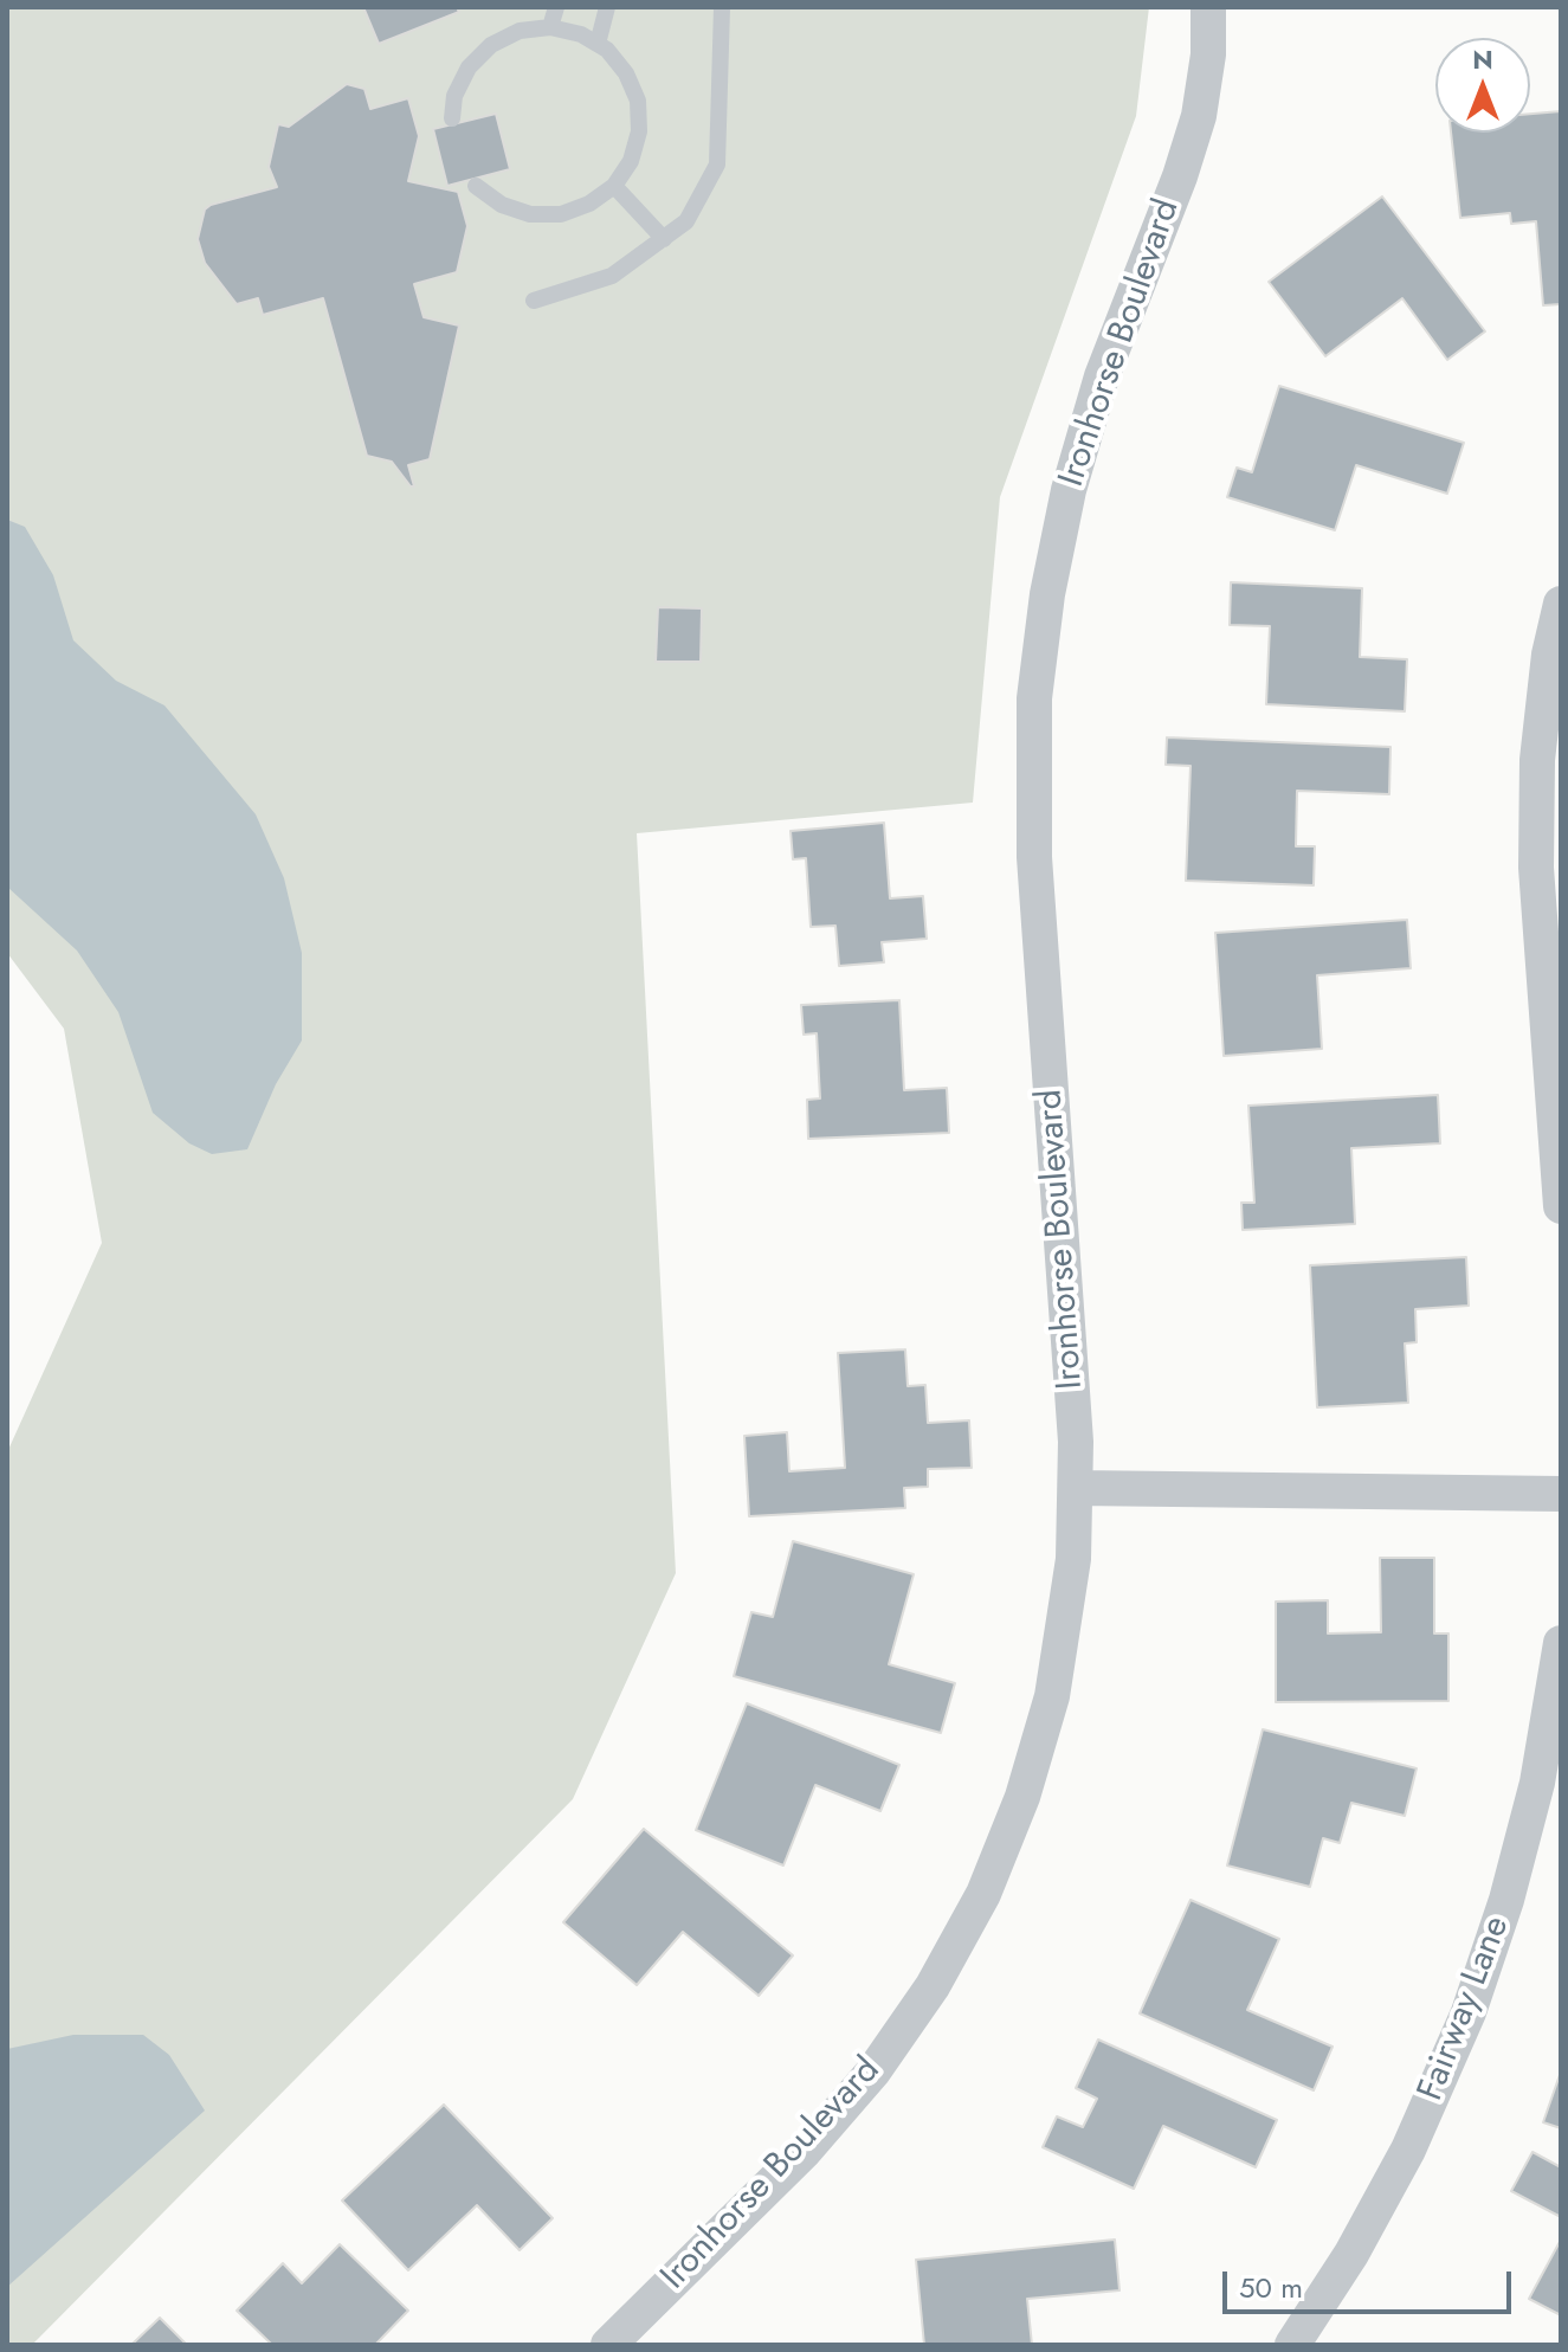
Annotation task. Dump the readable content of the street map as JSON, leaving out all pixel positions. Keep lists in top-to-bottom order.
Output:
{
  "streets": {
    "street": ["Ironhorse Boulevard", "Fairway Lane"]
  },
  "scale_bar": "50 m",
  "north": "top"
}
